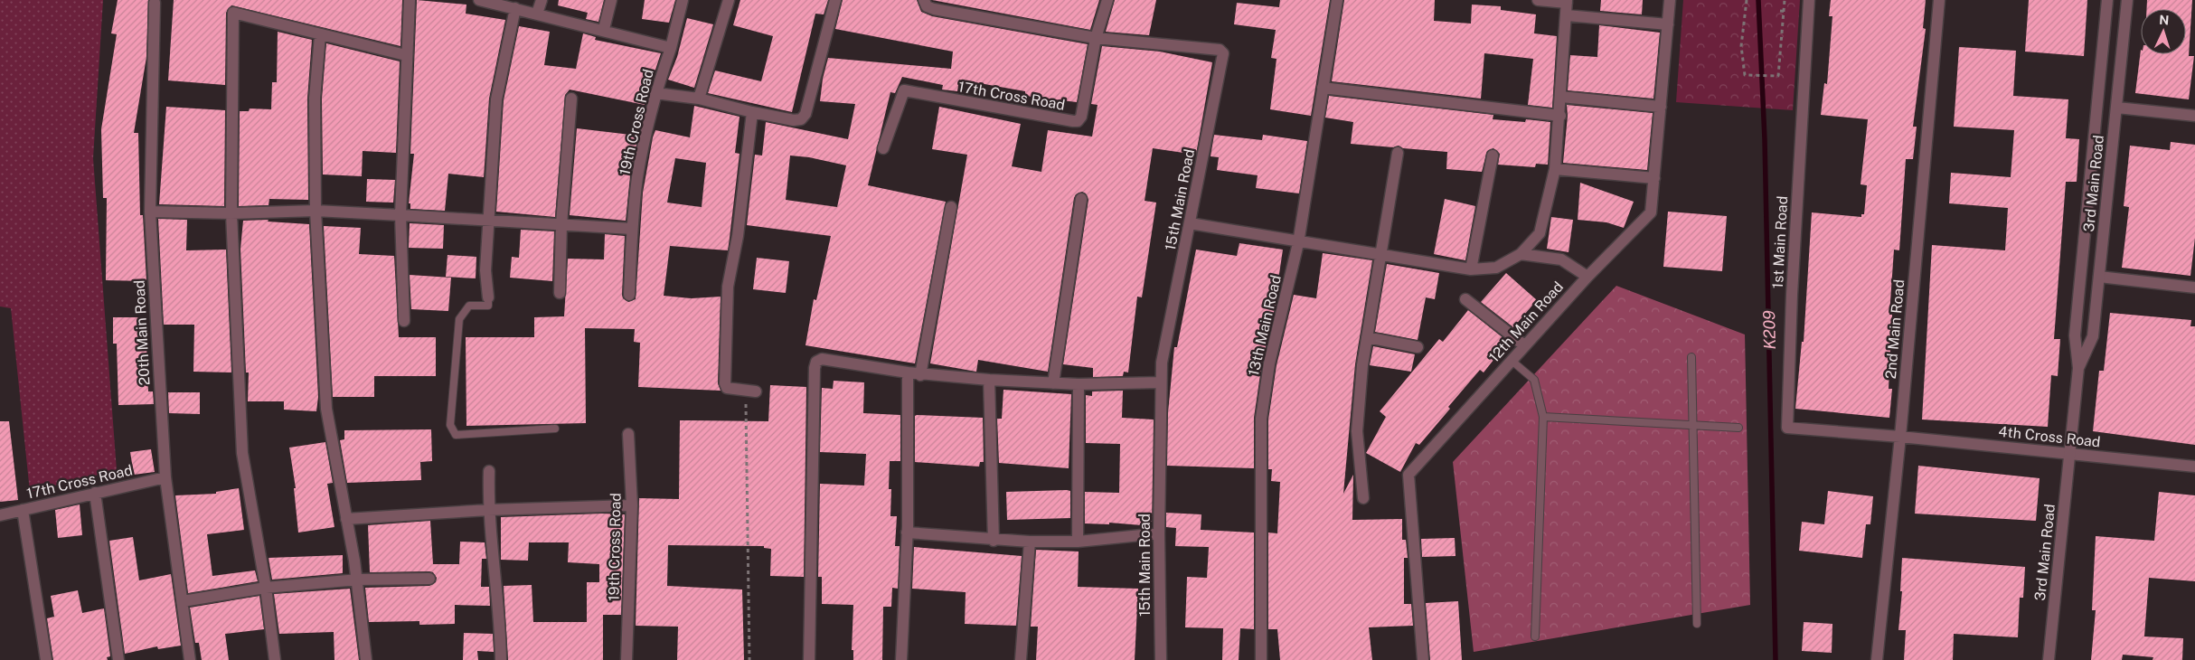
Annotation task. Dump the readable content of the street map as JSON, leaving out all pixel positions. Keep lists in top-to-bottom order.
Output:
{
  "streets": {
    "street": [
      "17th Cross Road",
      "19th Cross Road",
      "3rd Main Road",
      "15th Main Road",
      "1st Main Road",
      "12th Main Road",
      "13th Main Road",
      "2nd Main Road",
      "20th Main Road",
      "4th Cross Road"
    ]
  },
  "crossings": [
    ["17th Cross Road", "15th Main Road"],
    ["17th Cross Road", "20th Main Road"],
    ["3rd Main Road", "4th Cross Road"],
    ["1st Main Road", "2nd Main Road"],
    ["1st Main Road", "4th Cross Road"],
    ["2nd Main Road", "4th Cross Road"]
  ],
  "water": ["K209"],
  "north": "top"
}
